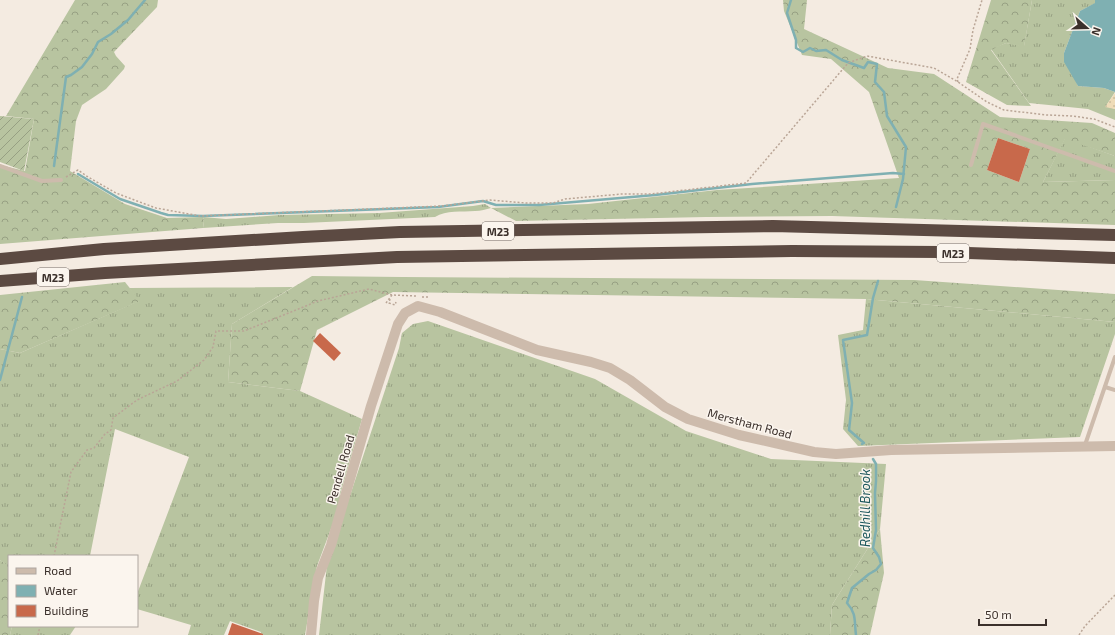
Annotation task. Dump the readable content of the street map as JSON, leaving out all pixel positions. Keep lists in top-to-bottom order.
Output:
{
  "streets": {
    "highway": ["M23"],
    "street": ["Merstham Road", "Pendell Road"]
  },
  "crossings": [
    ["Merstham Road", "Pendell Road"]
  ],
  "water": ["Redhill Brook"],
  "legend": ["Road", "Water", "Building"],
  "scale_bar": "50 m",
  "north": "right"
}
